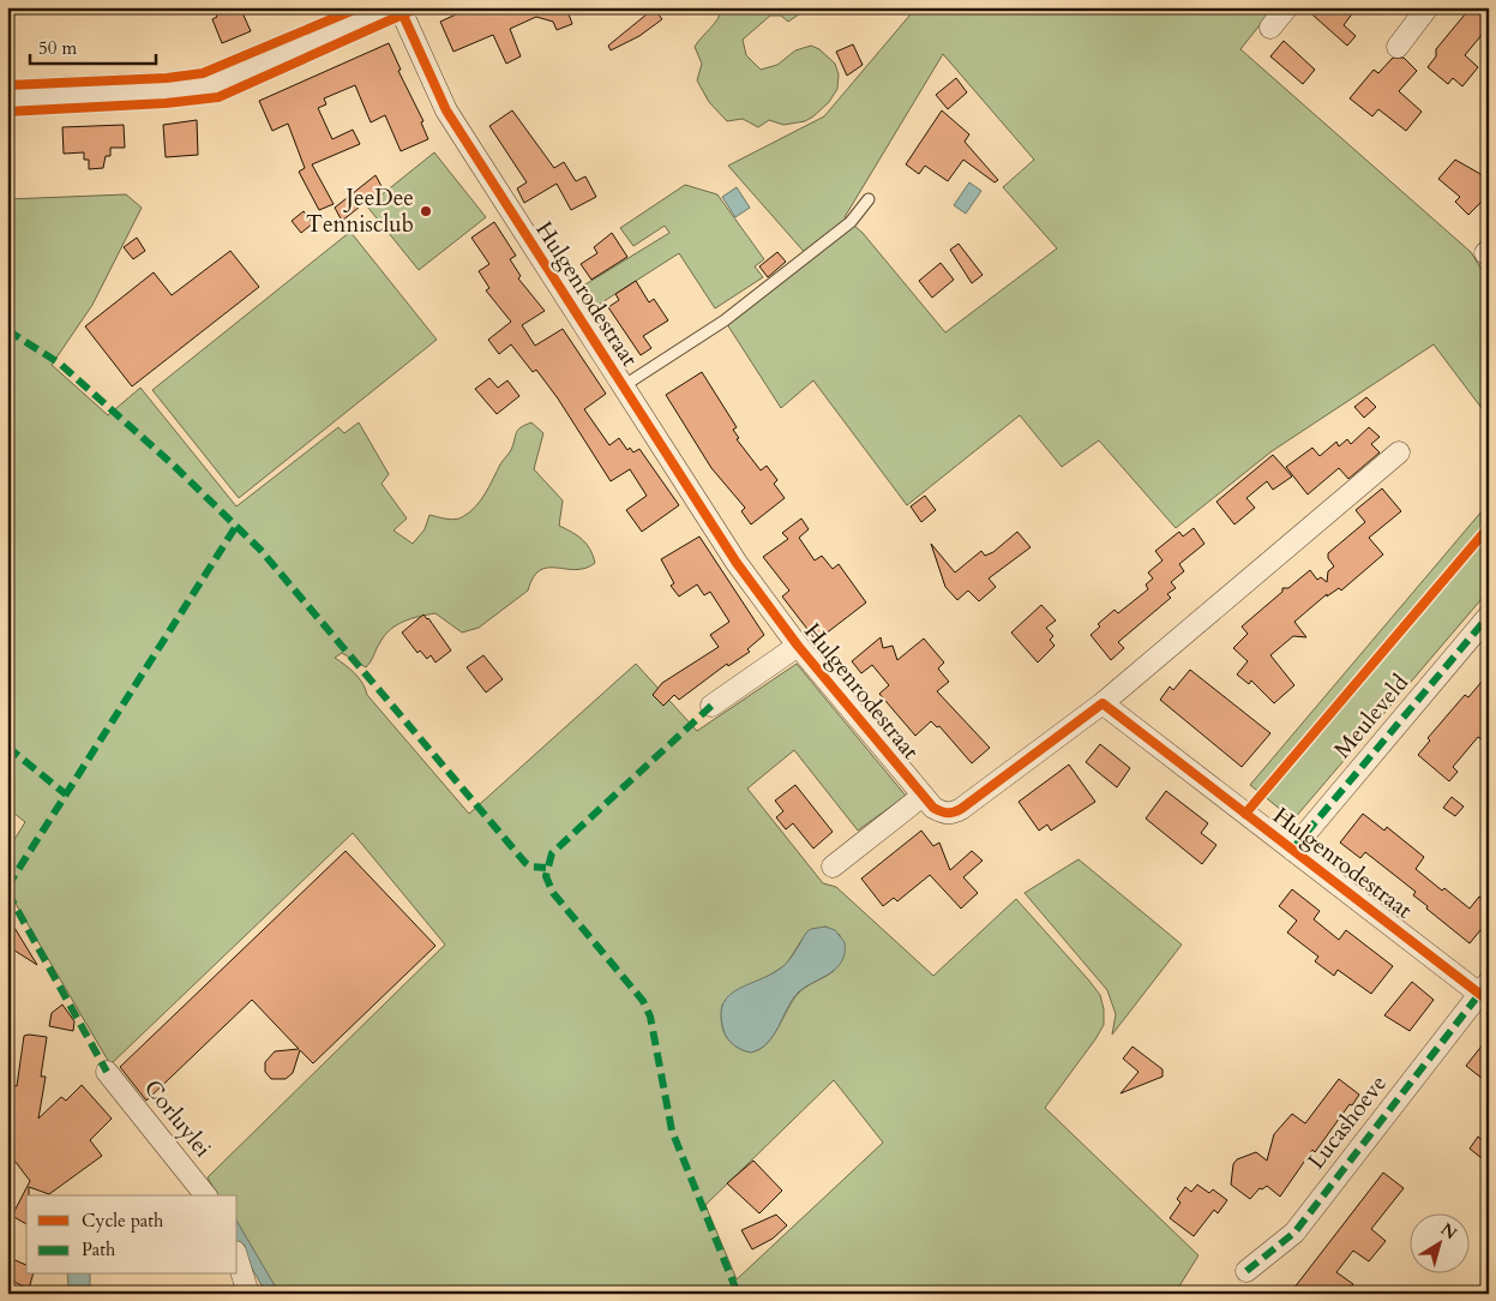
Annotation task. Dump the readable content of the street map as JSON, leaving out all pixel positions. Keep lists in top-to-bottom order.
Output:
{
  "streets": {
    "street": [
      "Hulgenrodestraat",
      "Meuleveld",
      "Corluylei",
      "Lucashoeve"
    ]
  },
  "crossings": [
    ["Hulgenrodestraat", "Meuleveld"],
    ["Hulgenrodestraat", "Lucashoeve"]
  ],
  "places": ["JeeDee Tennisclub"],
  "legend": ["Cycle path", "Path"],
  "scale_bar": "50 m",
  "north": "top right"
}
